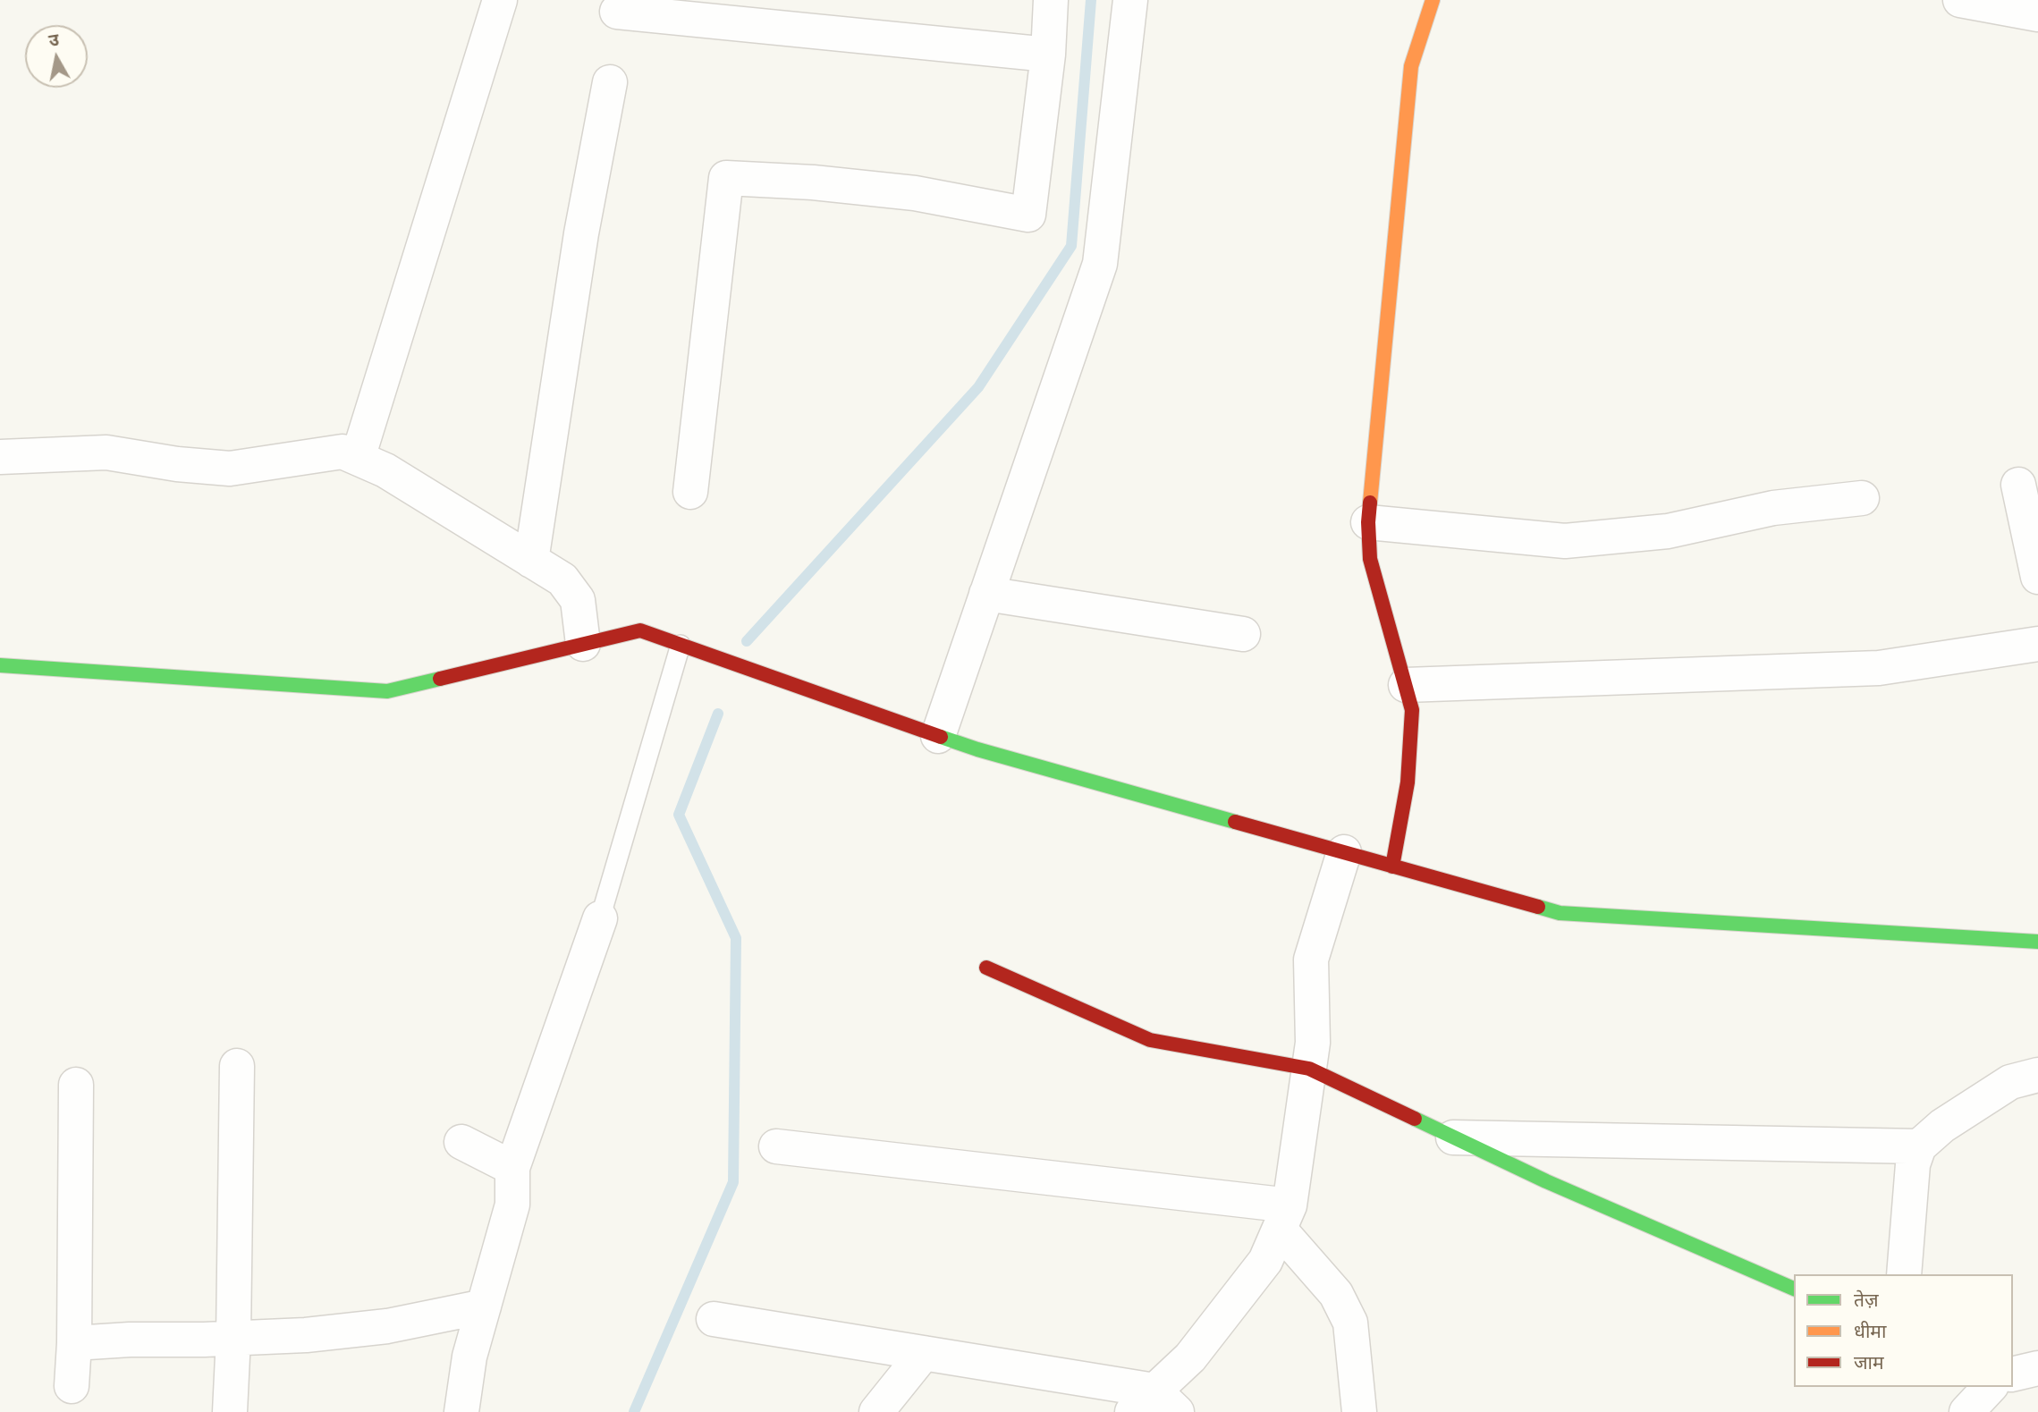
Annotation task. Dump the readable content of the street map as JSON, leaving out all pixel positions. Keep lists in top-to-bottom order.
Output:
{
  "legend": ["तेज़", "धीमा", "जाम"],
  "north": "top"
}
